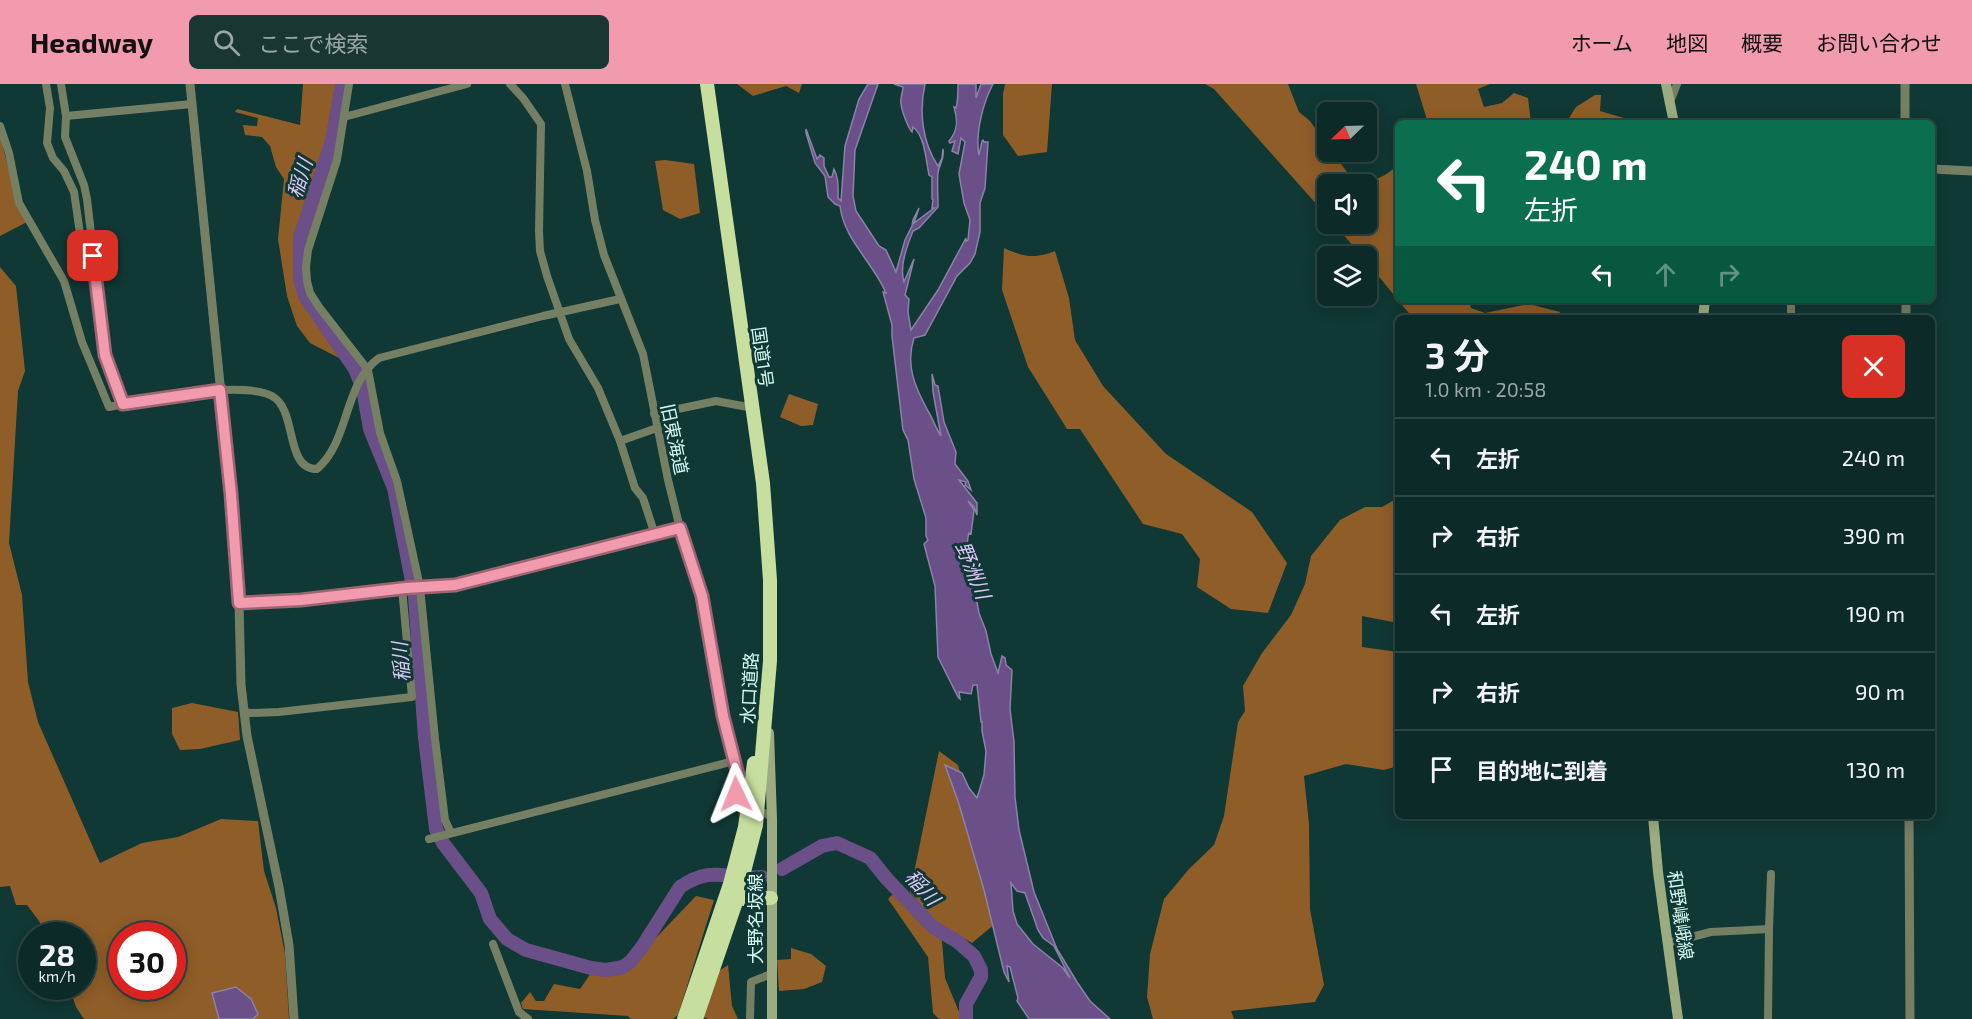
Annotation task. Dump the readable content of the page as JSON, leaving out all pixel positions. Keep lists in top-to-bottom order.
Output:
{
  "streets": {
    "highway": ["国道1号", "水口道路"],
    "main road": ["和野嶬峨線", "大野名坂線"],
    "street": ["旧東海道"]
  },
  "crossings": [
    ["国道1号", "水口道路"],
    ["旧東海道", "水口道路"],
    ["水口道路", "大野名坂線"]
  ],
  "water": ["稲川", "野洲川"],
  "north": "bottom left",
  "page": {
    "header": "Headway",
    "search": "ここで検索",
    "nav": [
      "ホーム",
      "地図",
      "概要",
      "お問い合わせ"
    ],
    "turn": ["240 m", "左折"],
    "heading": ["3 分", "1.0 km · 20:58"],
    "list": [
      {
        "name": "左折",
        "value": "240 m"
      },
      {
        "name": "右折",
        "value": "390 m"
      },
      {
        "name": "左折",
        "value": "190 m"
      },
      {
        "name": "右折",
        "value": "90 m"
      },
      {
        "name": "目的地に到着",
        "value": "130 m"
      }
    ],
    "speed": "28 km/h",
    "limit": "30"
  }
}
